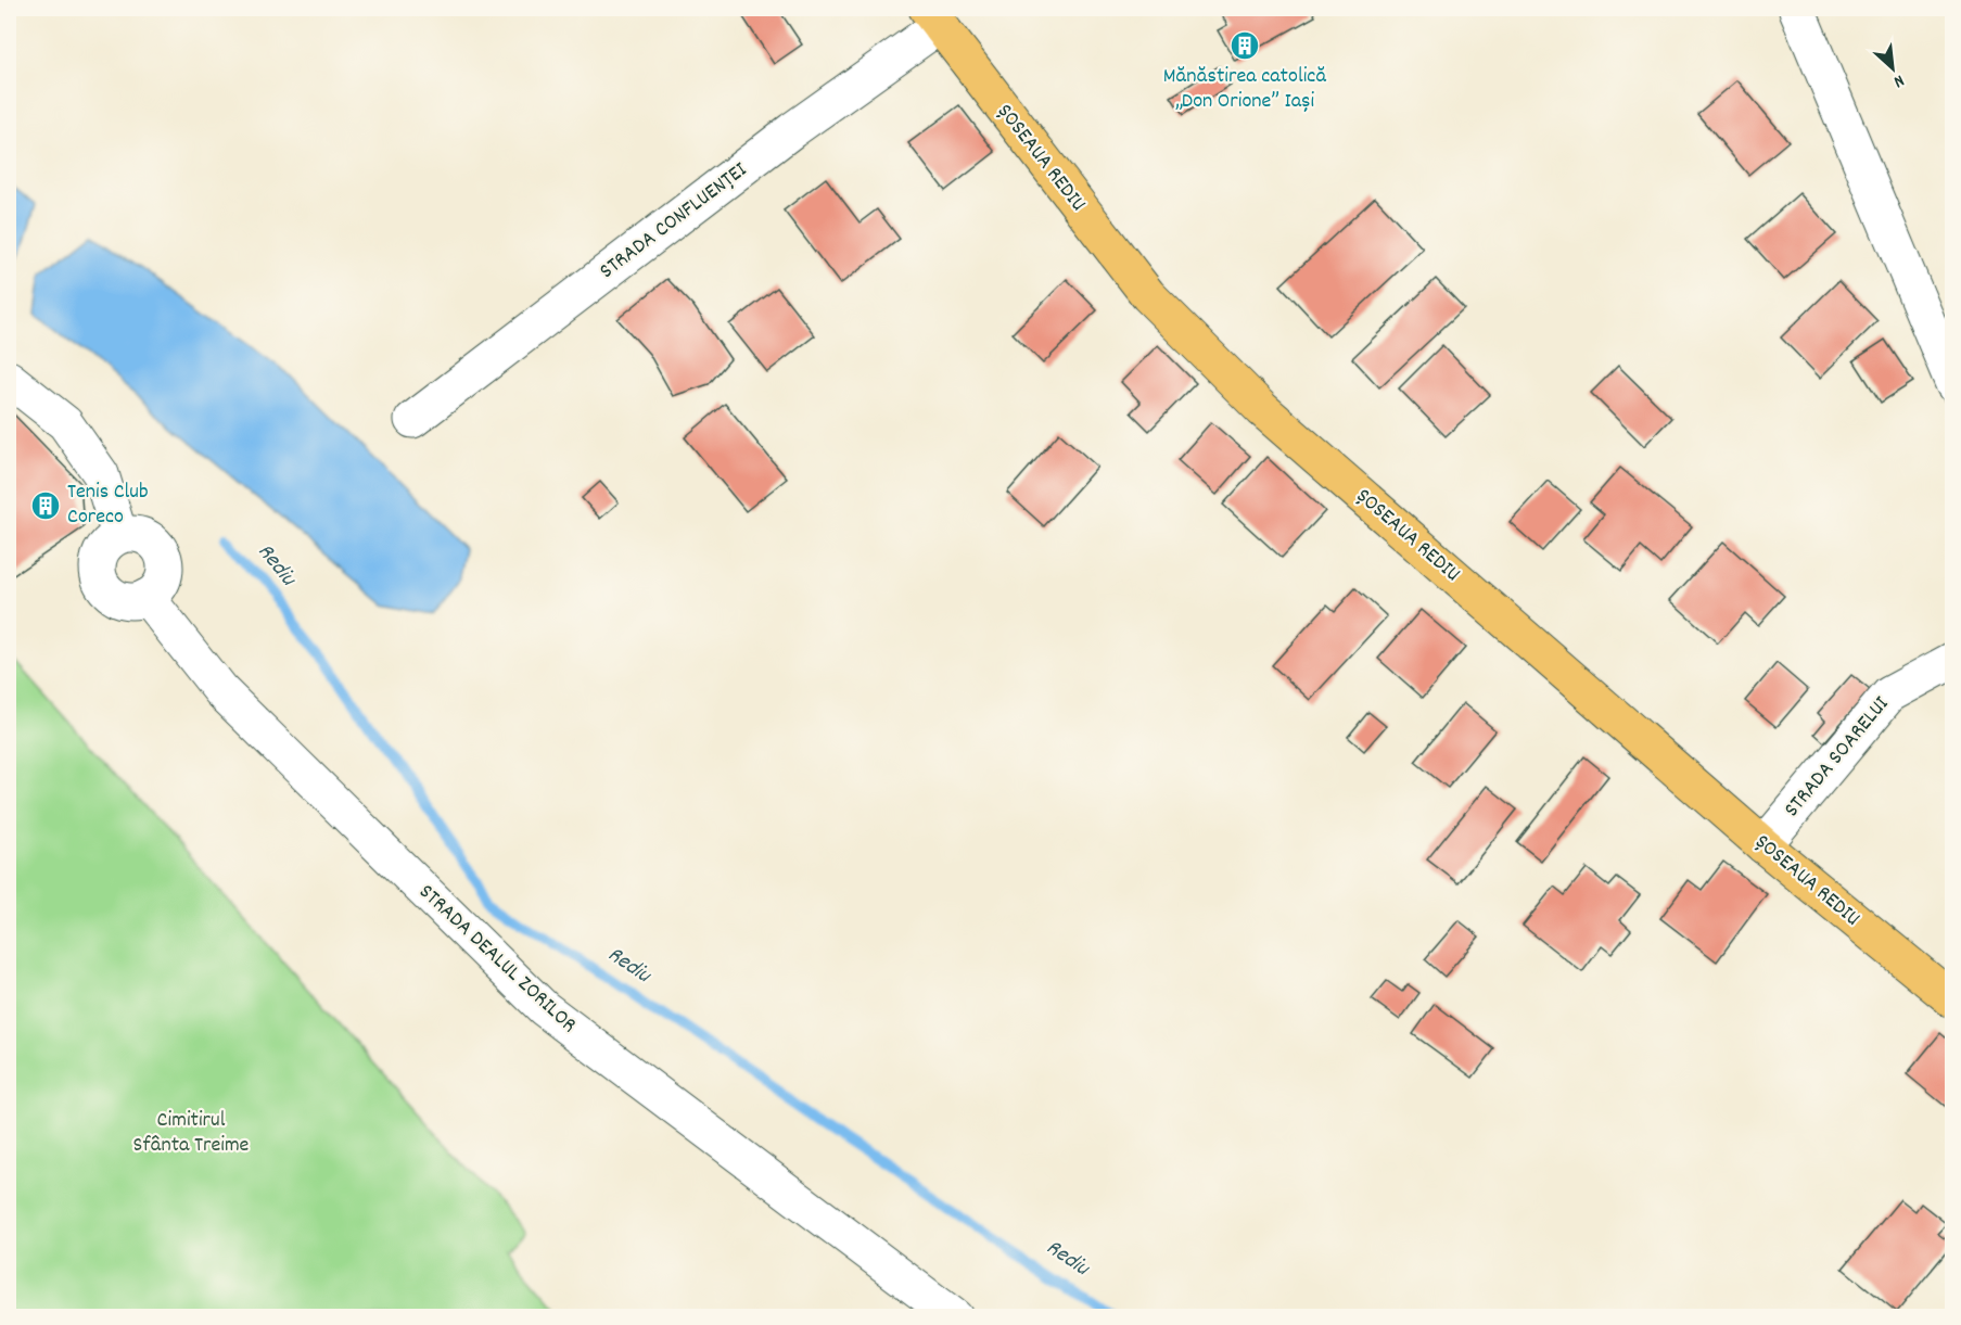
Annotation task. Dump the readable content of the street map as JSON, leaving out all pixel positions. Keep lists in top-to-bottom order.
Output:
{
  "streets": {
    "main road": ["ȘOSEAUA REDIU"],
    "street": ["STRADA CONFLUENȚEI", "STRADA SOARELUI", "STRADA DEALUL ZORILOR"]
  },
  "crossings": [
    ["ȘOSEAUA REDIU", "STRADA CONFLUENȚEI"],
    ["ȘOSEAUA REDIU", "STRADA SOARELUI"]
  ],
  "water": ["Rediu"],
  "parks": ["Cimitirul Sfânta Treime"],
  "places": {
    "building": ["Mănăstirea catolică „Don Orione” Iași", "Tenis Club Coreco"]
  },
  "north": "bottom right"
}
